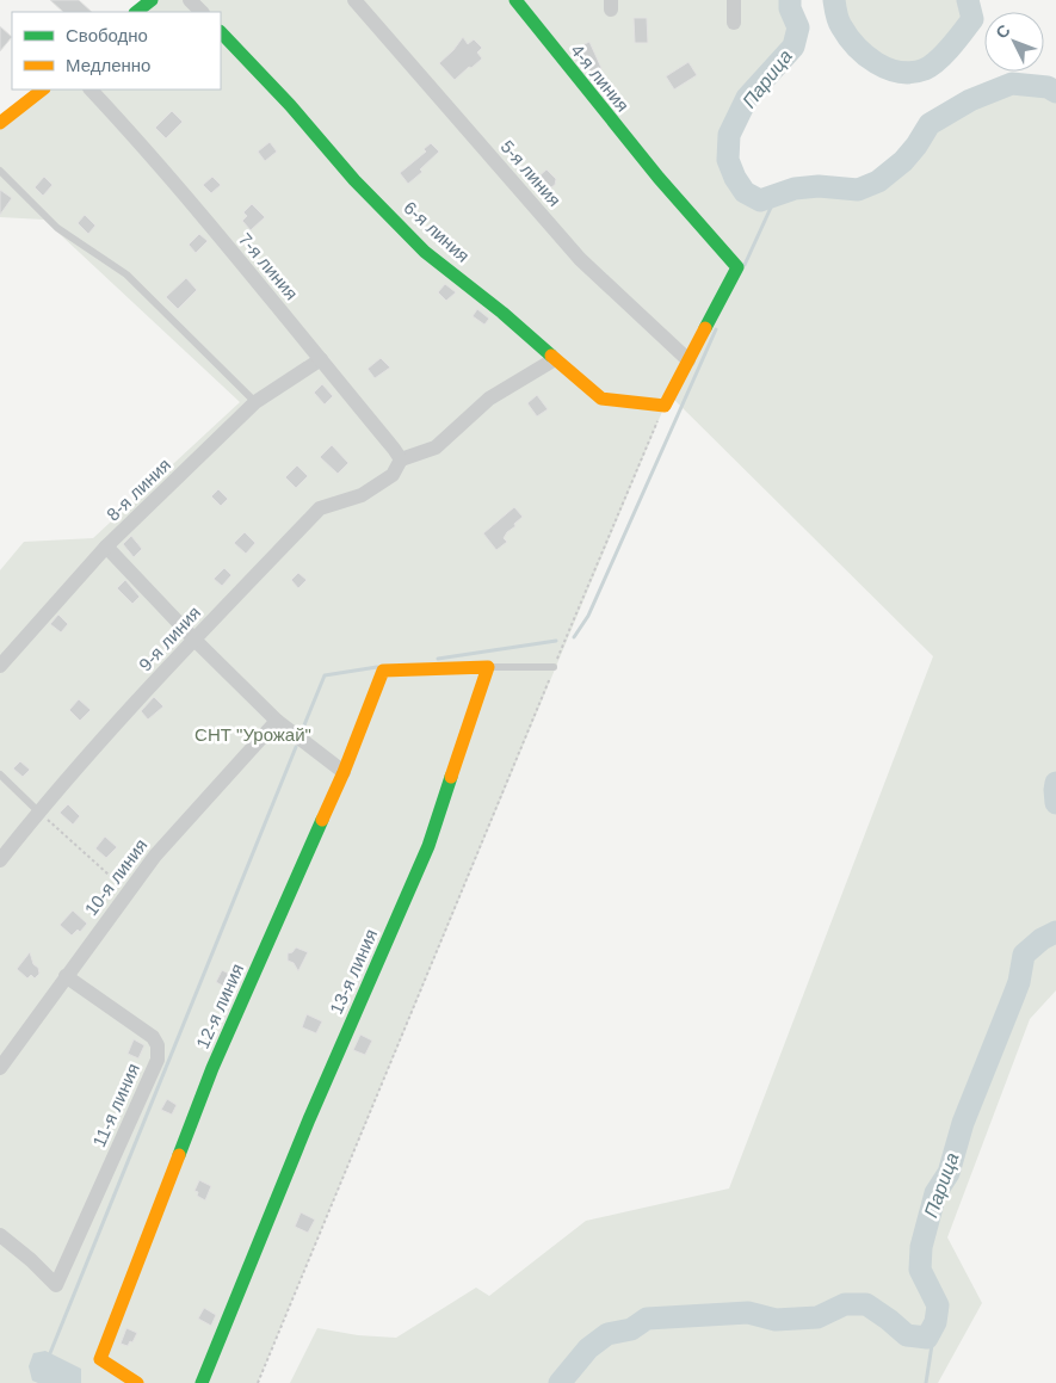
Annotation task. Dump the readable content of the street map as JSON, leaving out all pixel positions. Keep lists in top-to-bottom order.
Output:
{
  "streets": {
    "street": [
      "4-я линия",
      "5-я линия",
      "6-я линия",
      "7-я линия",
      "8-я линия",
      "9-я линия",
      "10-я линия",
      "13-я линия",
      "12-я линия",
      "11-я линия"
    ]
  },
  "crossings": [
    ["4-я линия", "5-я линия"],
    ["7-я линия", "8-я линия"],
    ["7-я линия", "9-я линия"],
    ["10-я линия", "11-я линия"],
    ["13-я линия", "12-я линия"]
  ],
  "water": ["Парица"],
  "parks": ["СНТ \"Урожай\""],
  "legend": ["Свободно", "Медленно"],
  "north": "top left"
}
